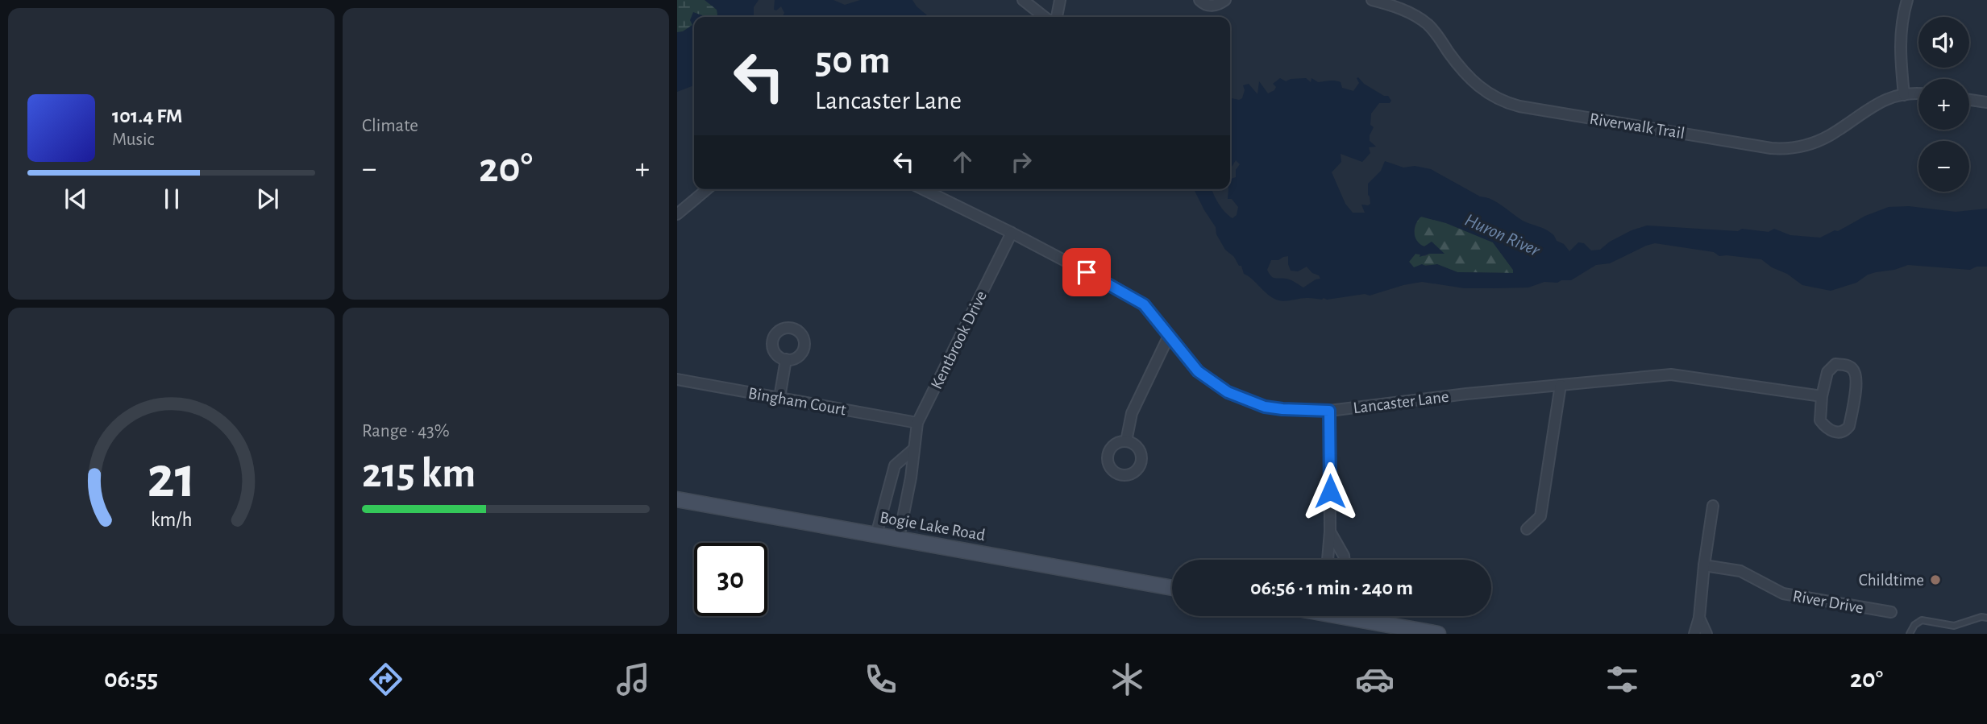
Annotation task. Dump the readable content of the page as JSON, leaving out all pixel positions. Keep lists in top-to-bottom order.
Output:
{
  "streets": {
    "main road": ["Bogie Lake Road"],
    "street": [
      "Riverwalk Trail",
      "Kentbrook Drive",
      "Bingham Court",
      "Lancaster Lane",
      "River Drive"
    ]
  },
  "crossings": [
    ["Kentbrook Drive", "Bingham Court"],
    ["Kentbrook Drive", "Lancaster Lane"],
    ["Kentbrook Drive", "Bogie Lake Road"]
  ],
  "water": ["Huron River"],
  "places": ["Childtime"],
  "page": {
    "tile": [
      "Climate",
      ["Range · 43%", "215 km"]
    ],
    "map_buttons": ["+", "−"],
    "turn": ["50 m", "Lancaster Lane"],
    "song": ["101.4 FM", "Music"],
    "heat": ["−", "20°", "+"],
    "limit": "30",
    "trip": "06:56 · 1 min · 240 m",
    "tabs": ["06:55", "20°"],
    "gauge": ["21", "km/h"]
  }
}
